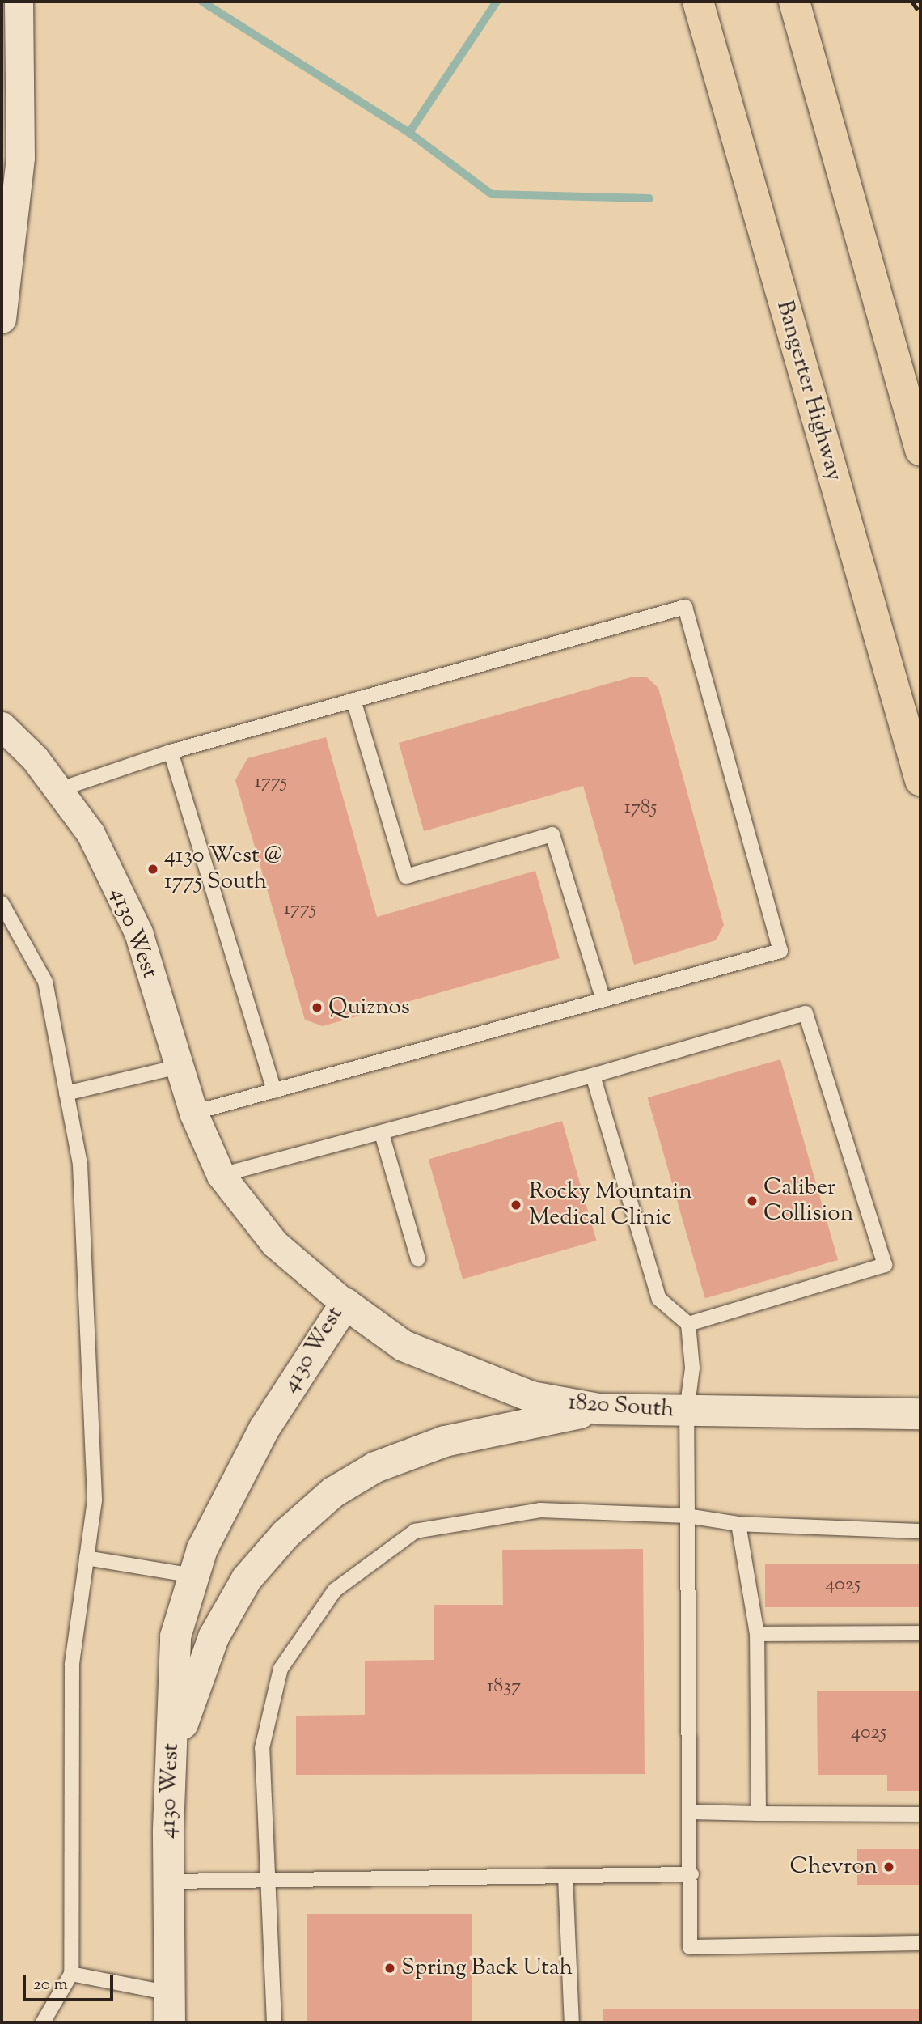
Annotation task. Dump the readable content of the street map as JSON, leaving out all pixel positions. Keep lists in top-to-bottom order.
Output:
{
  "streets": {
    "highway": ["Bangerter Highway"],
    "street": ["4130 West", "1820 South"]
  },
  "crossings": [
    ["4130 West", "1820 South"]
  ],
  "places": [
    "4130 West @ 1775 South",
    "Quiznos",
    "Caliber Collision",
    "Rocky Mountain Medical Clinic",
    "Chevron",
    "Spring Back Utah"
  ],
  "house_numbers": [
    "1775",
    "1785",
    "1775",
    "4025",
    "1837",
    "4025"
  ],
  "scale_bar": "20 m"
}
